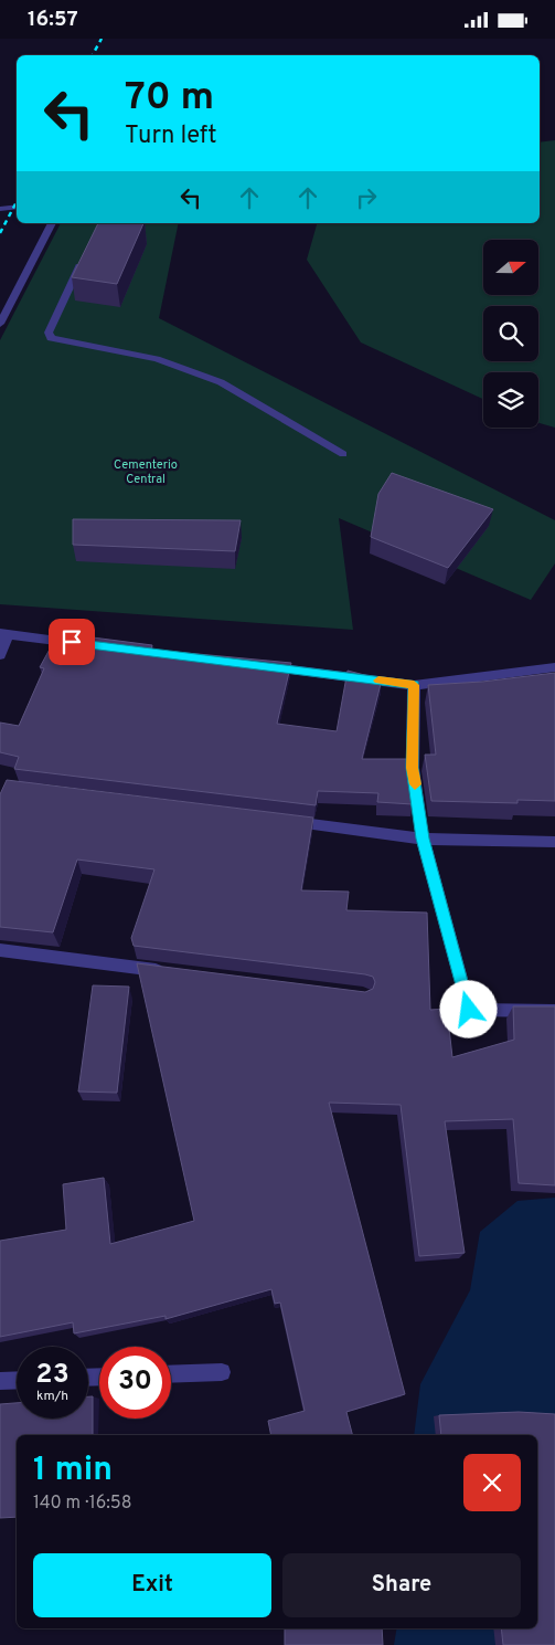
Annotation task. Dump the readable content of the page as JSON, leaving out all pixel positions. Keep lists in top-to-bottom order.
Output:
{
  "parks": ["Cementerio Central"],
  "north": "right",
  "page": {
    "status": "16:57",
    "turn": ["70 m", "Turn left"],
    "speed": "23 km/h",
    "limit": "30",
    "heading": ["1 min", "140 m · 16:58"],
    "buttons": ["Exit", "Share"]
  }
}
